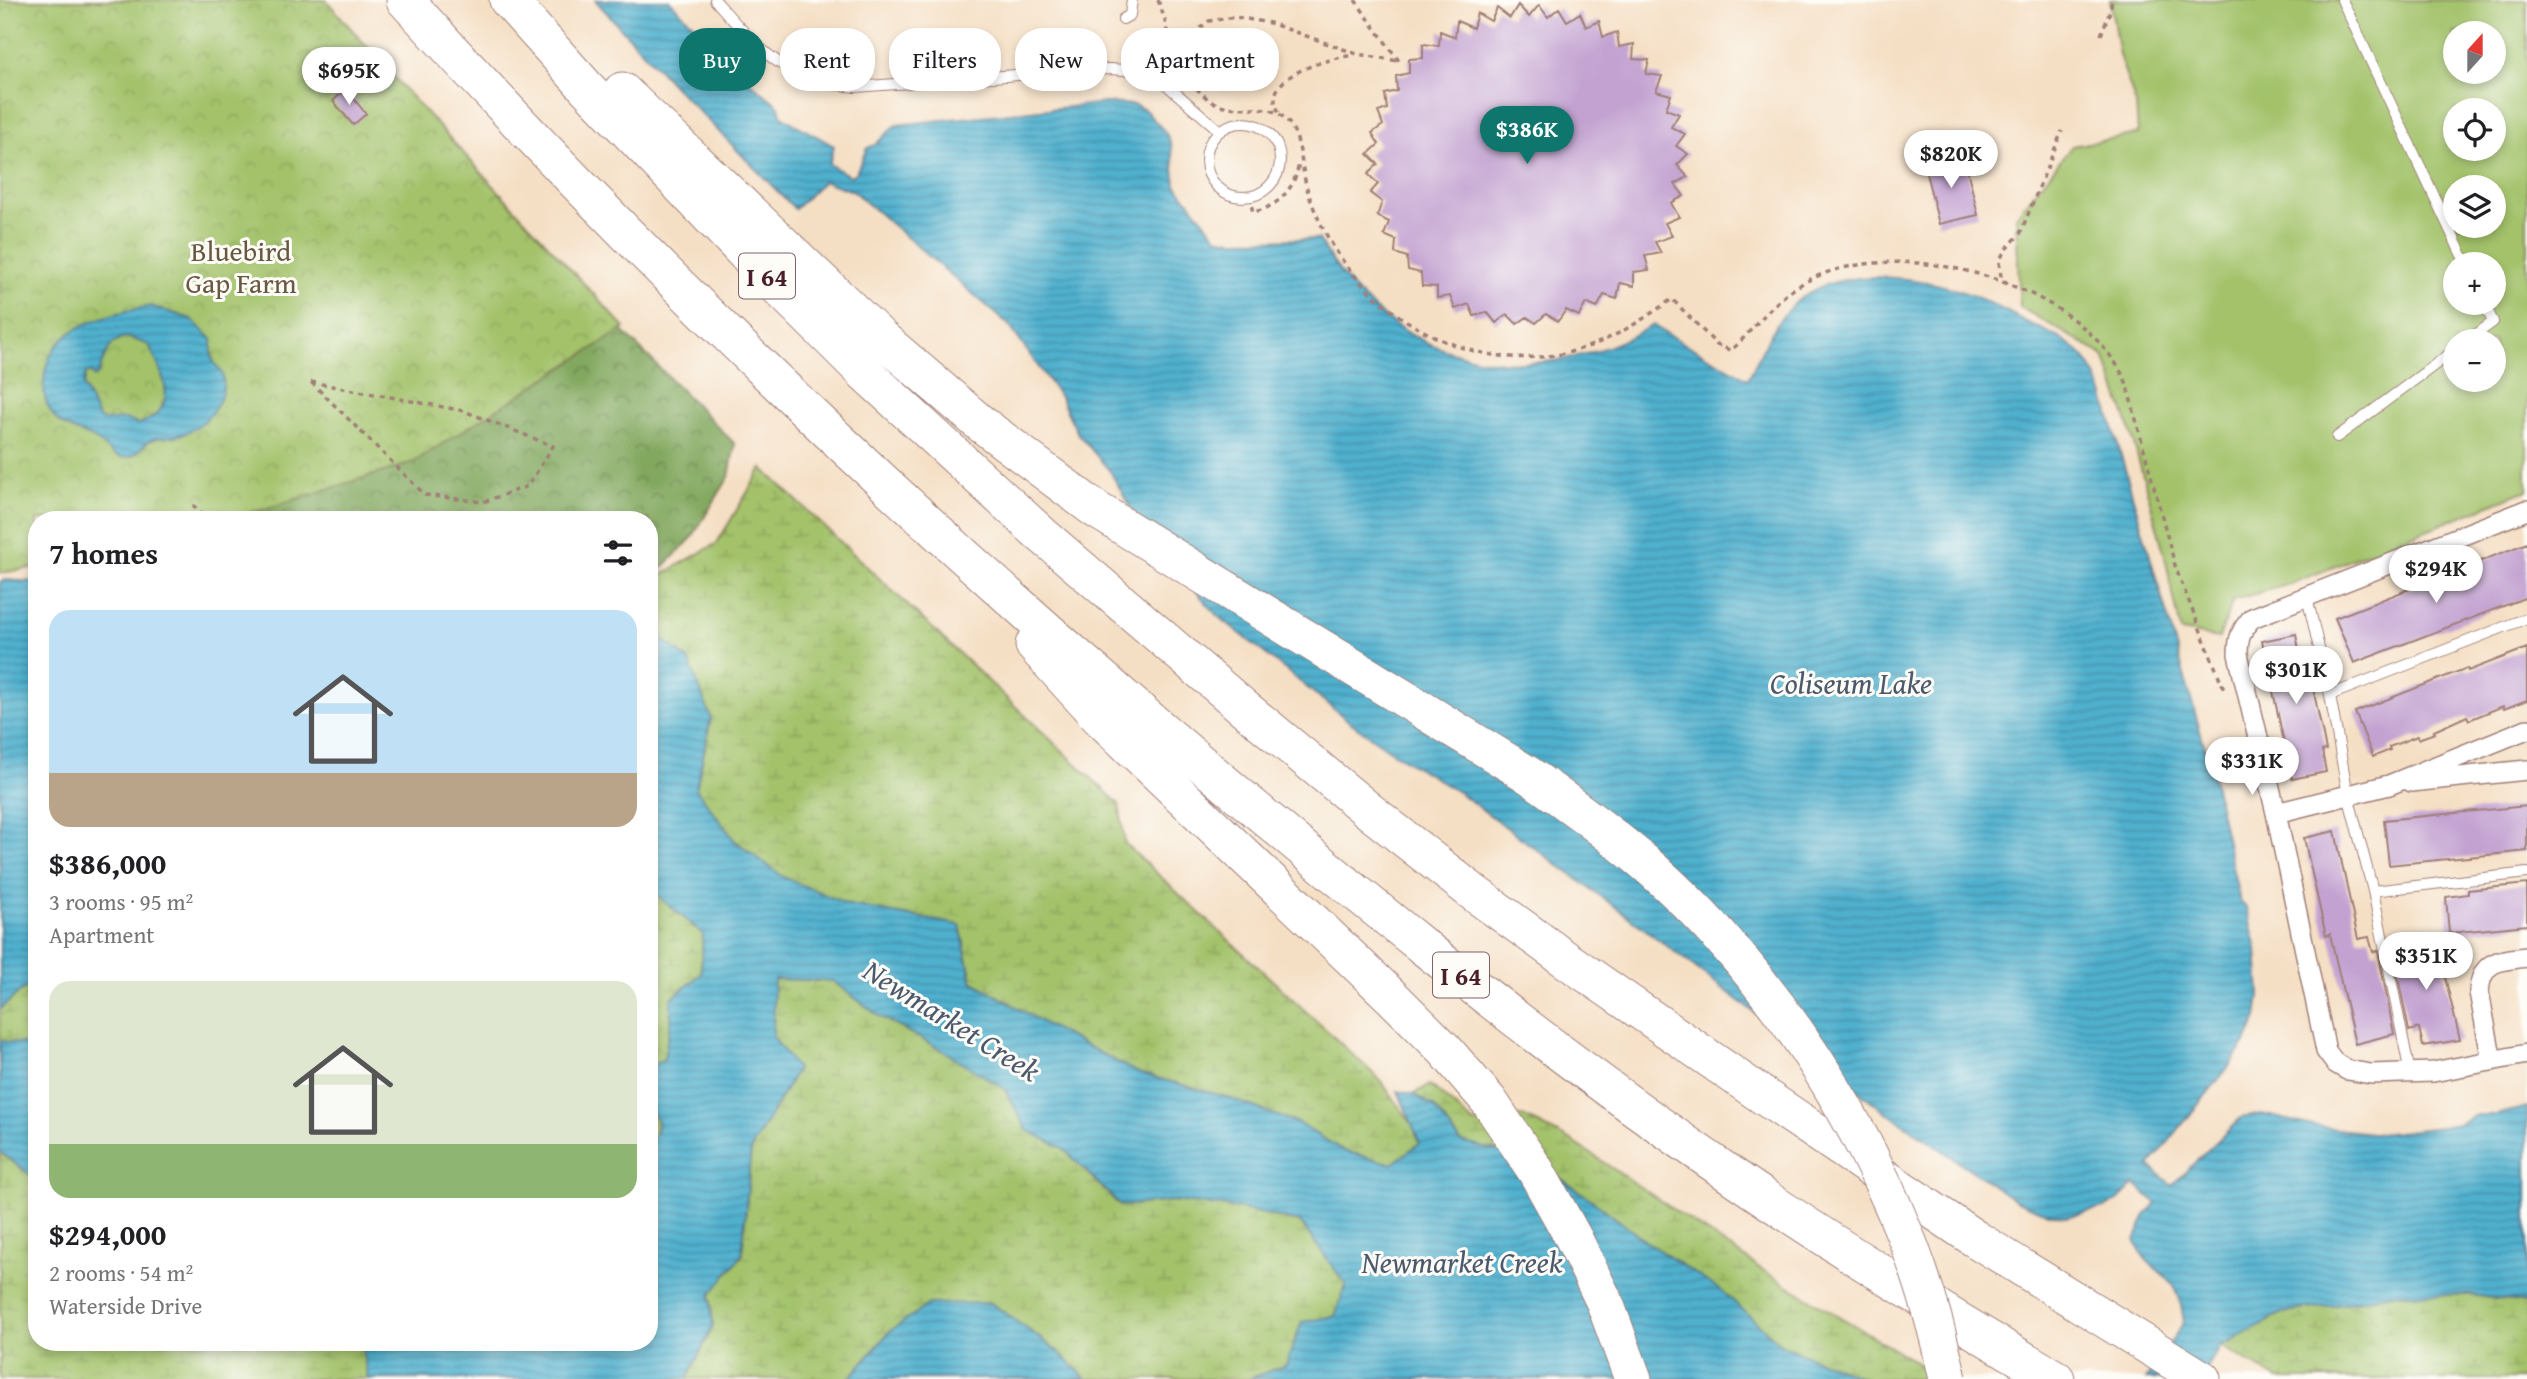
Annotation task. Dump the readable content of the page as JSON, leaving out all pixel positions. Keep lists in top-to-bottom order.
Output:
{
  "streets": {
    "highway": ["I 64"]
  },
  "water": ["Coliseum Lake", "Newmarket Creek"],
  "parks": ["Bluebird Gap Farm"],
  "north": "top",
  "page": {
    "map_buttons": ["+", "−"],
    "chip": [
      "Buy",
      "Rent",
      "Filters",
      "New",
      "Apartment"
    ],
    "price": [
      "$695K",
      "$386K",
      "$820K",
      "$294K",
      "$301K",
      "$331K",
      "$351K"
    ],
    "heading": "7 homes",
    "list": [
      {
        "name": "$386,000",
        "note": "3 rooms · 95 m² · Apartment"
      },
      {
        "name": "$294,000",
        "note": "2 rooms · 54 m² · Waterside Drive"
      }
    ]
  }
}
